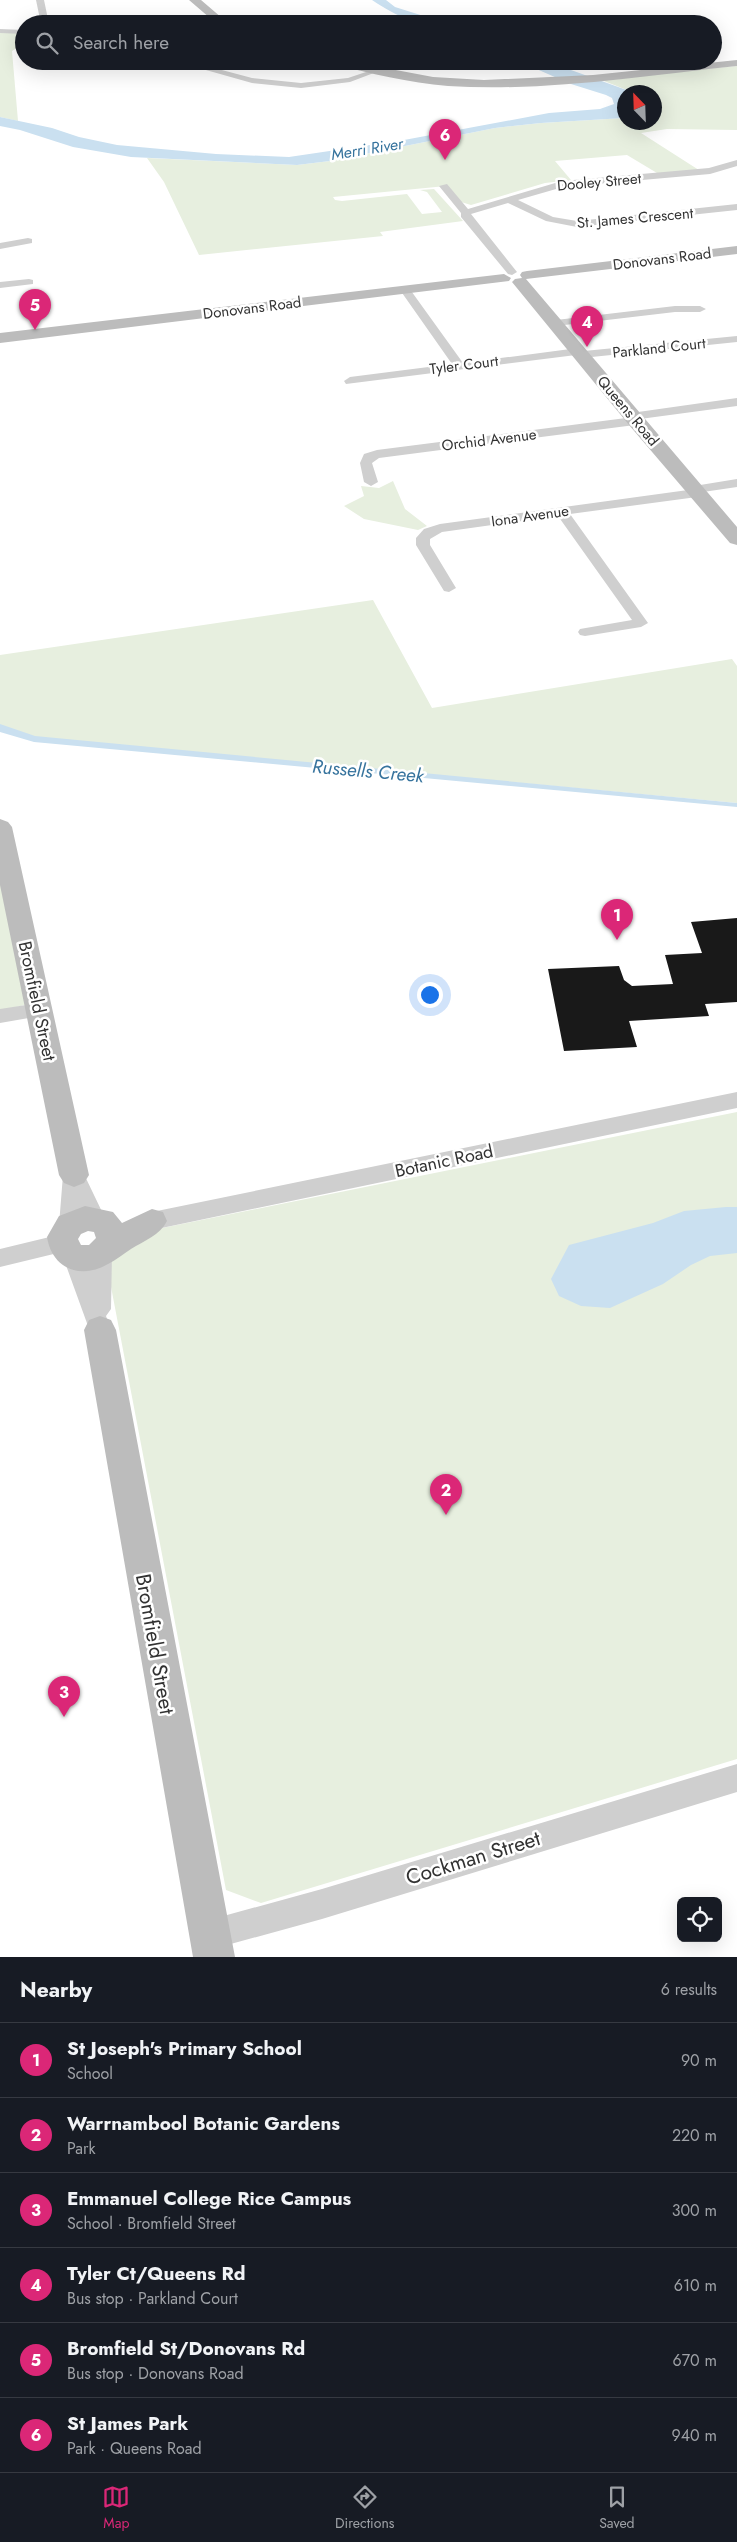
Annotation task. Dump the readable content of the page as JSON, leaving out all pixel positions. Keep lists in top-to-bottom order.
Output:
{
  "streets": {
    "street": [
      "Dooley Street",
      "St. James Crescent",
      "Donovans Road",
      "Parkland Court",
      "Tyler Court",
      "Queens Road",
      "Orchid Avenue",
      "Iona Avenue",
      "Bromfield Street",
      "Botanic Road",
      "Cockman Street"
    ]
  },
  "crossings": [
    ["Dooley Street", "St. James Crescent"],
    ["Dooley Street", "Queens Road"],
    ["Donovans Road", "Queens Road"],
    ["Parkland Court", "Tyler Court"],
    ["Parkland Court", "Queens Road"],
    ["Tyler Court", "Queens Road"],
    ["Queens Road", "Orchid Avenue"],
    ["Queens Road", "Iona Avenue"],
    ["Bromfield Street", "Botanic Road"],
    ["Bromfield Street", "Cockman Street"]
  ],
  "water": ["Merri River", "Russells Creek"],
  "north": "top left",
  "page": {
    "search": "Search here",
    "pins": [
      "6",
      "5",
      "4",
      "1",
      "2",
      "3"
    ],
    "heading": ["Nearby", "6 results"],
    "list": [
      {
        "mark": "1",
        "name": "St Joseph's Primary School",
        "note": "School",
        "value": "90 m"
      },
      {
        "mark": "2",
        "name": "Warrnambool Botanic Gardens",
        "note": "Park",
        "value": "220 m"
      },
      {
        "mark": "3",
        "name": "Emmanuel College Rice Campus",
        "note": "School · Bromfield Street",
        "value": "300 m"
      },
      {
        "mark": "4",
        "name": "Tyler Ct/Queens Rd",
        "note": "Bus stop · Parkland Court",
        "value": "610 m"
      },
      {
        "mark": "5",
        "name": "Bromfield St/Donovans Rd",
        "note": "Bus stop · Donovans Road",
        "value": "670 m"
      },
      {
        "mark": "6",
        "name": "St James Park",
        "note": "Park · Queens Road",
        "value": "940 m"
      }
    ],
    "nav": ["Map", "Directions", "Saved"]
  }
}
